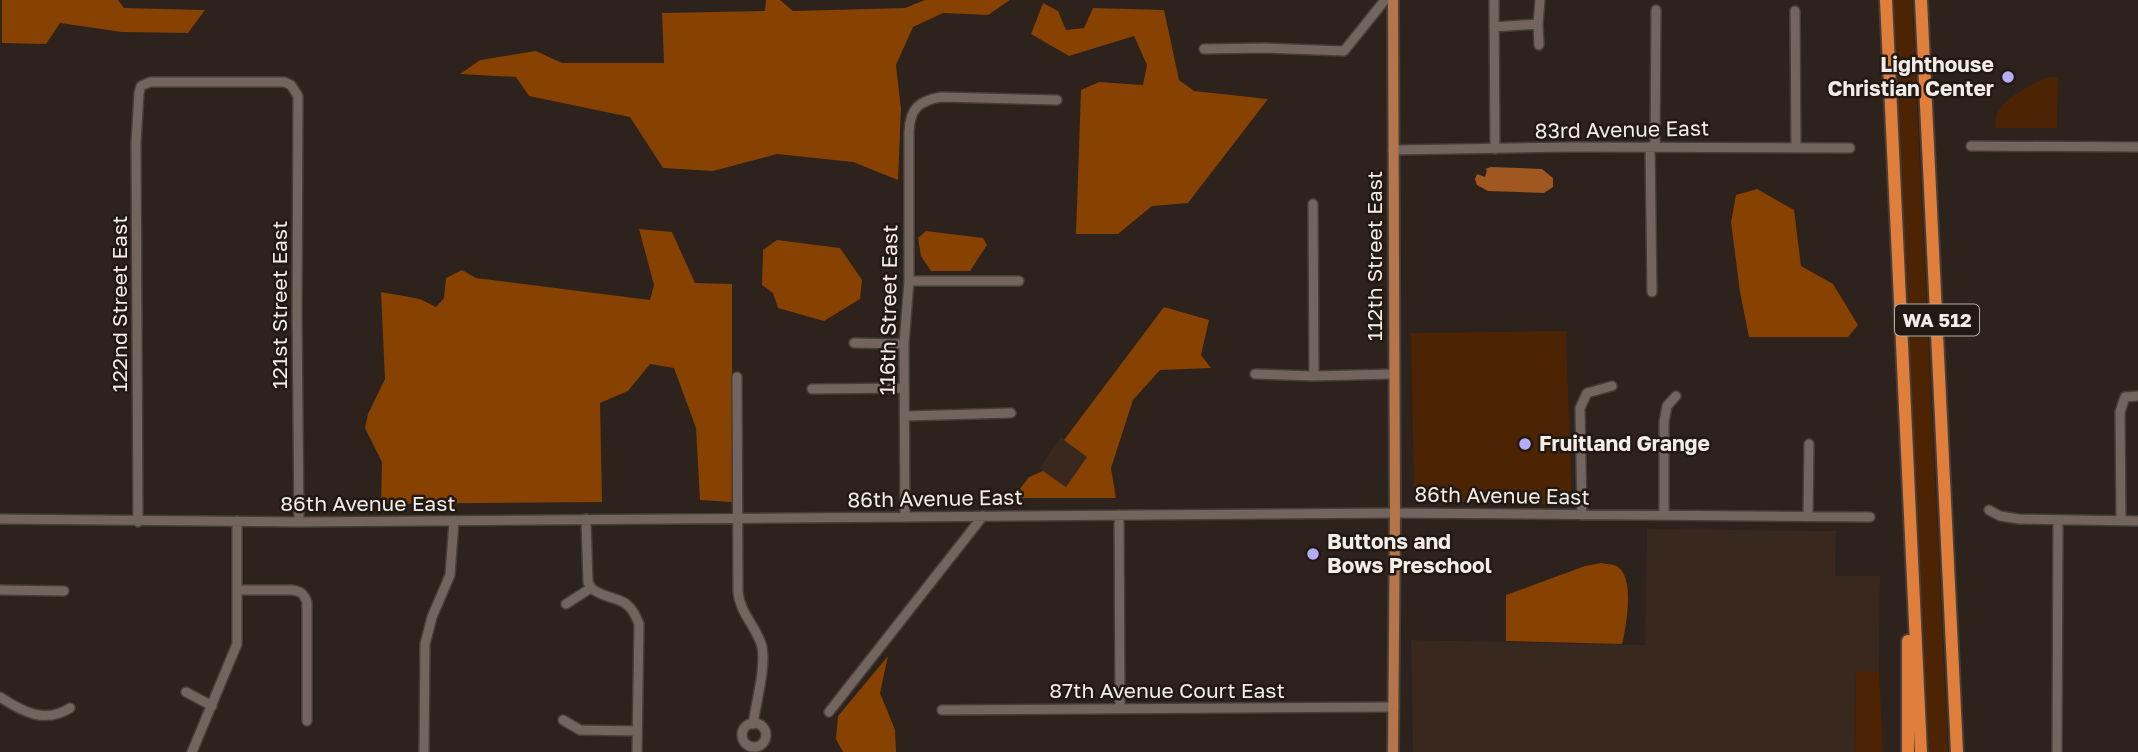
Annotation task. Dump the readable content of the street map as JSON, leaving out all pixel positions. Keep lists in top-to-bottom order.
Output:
{
  "streets": {
    "highway": ["WA 512"],
    "main road": ["112th Street East"],
    "street": [
      "83rd Avenue East",
      "122nd Street East",
      "121st Street East",
      "116th Street East",
      "86th Avenue East",
      "87th Avenue Court East"
    ]
  },
  "crossings": [
    ["83rd Avenue East", "112th Street East"],
    ["112th Street East", "86th Avenue East"],
    ["112th Street East", "87th Avenue Court East"],
    ["122nd Street East", "121st Street East"],
    ["122nd Street East", "86th Avenue East"],
    ["121st Street East", "86th Avenue East"],
    ["116th Street East", "86th Avenue East"]
  ],
  "places": ["Lighthouse Christian Center", "Fruitland Grange", "Buttons and Bows Preschool"]
}
